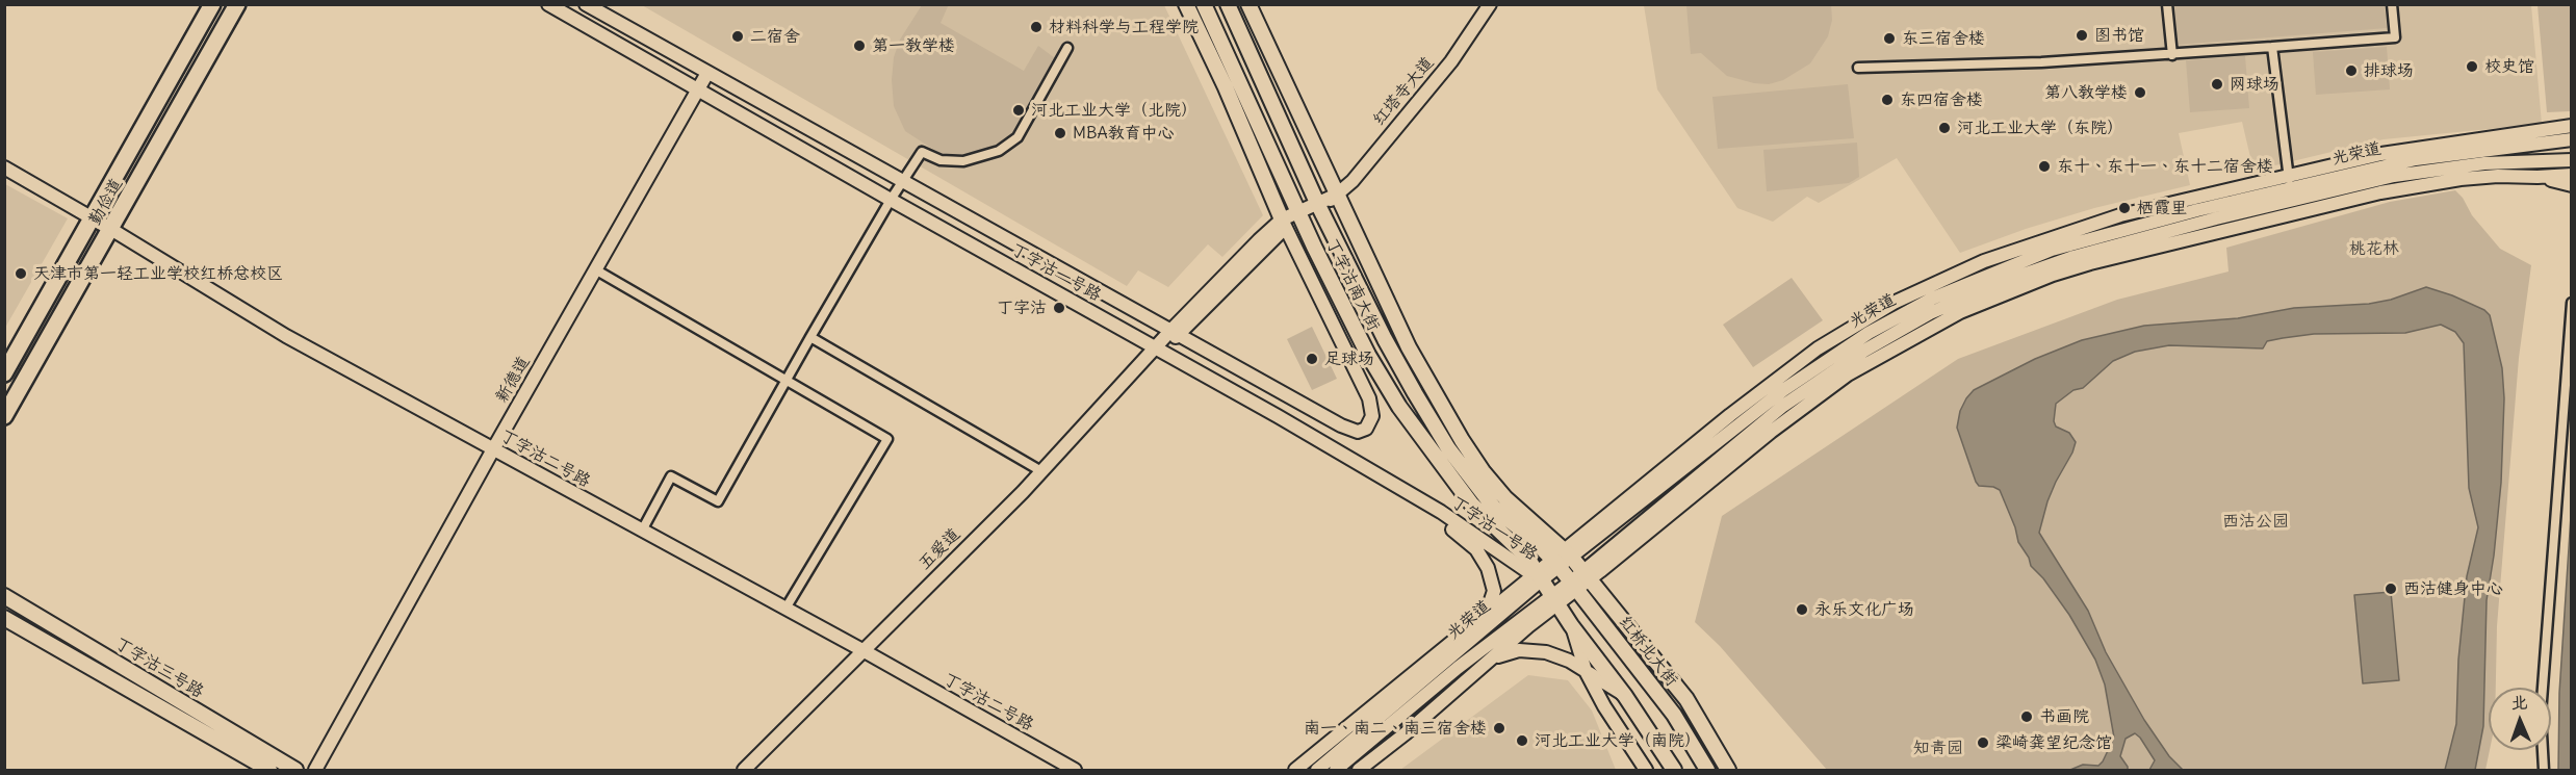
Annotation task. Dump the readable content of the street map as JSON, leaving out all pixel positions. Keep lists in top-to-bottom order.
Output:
{
  "streets": {
    "highway": ["勤俭道"],
    "main road": [
      "红塔寺大道",
      "光荣道",
      "丁字沽一号路",
      "丁字沽南大街",
      "新德道",
      "丁字沽二号路",
      "五爱道",
      "红桥北大街",
      "丁字沽三号路"
    ]
  },
  "crossings": [
    ["红塔寺大道", "丁字沽南大街"],
    ["红塔寺大道", "五爱道"],
    ["光荣道", "丁字沽一号路"],
    ["光荣道", "丁字沽南大街"],
    ["光荣道", "红桥北大街"],
    ["勤俭道", "丁字沽二号路"],
    ["丁字沽一号路", "丁字沽南大街"],
    ["丁字沽一号路", "新德道"],
    ["丁字沽一号路", "五爱道"],
    ["丁字沽南大街", "五爱道"],
    ["丁字沽南大街", "红桥北大街"],
    ["新德道", "丁字沽二号路"],
    ["丁字沽二号路", "五爱道"]
  ],
  "parks": ["桃花林", "西沽公园", "知青园"],
  "places": [
    "材料科学与工程学院",
    "图书馆",
    "二宿舍",
    "东三宿舍楼",
    "第一教学楼",
    "校史馆",
    "排球场",
    "网球场",
    "第八教学楼",
    "东四宿舍楼",
    "河北工业大学（北院）",
    "河北工业大学（东院）",
    "MBA教育中心",
    "东十、东十一、东十二宿舍楼",
    "栖霞里",
    "天津市第一轻工业学校红桥总校区",
    "丁字沽",
    "足球场",
    "西沽健身中心",
    "永乐文化广场",
    "书画院",
    "南一、南二、南三宿舍楼",
    "河北工业大学（南院）",
    "梁崎龚望纪念馆"
  ],
  "north": "top"
}
